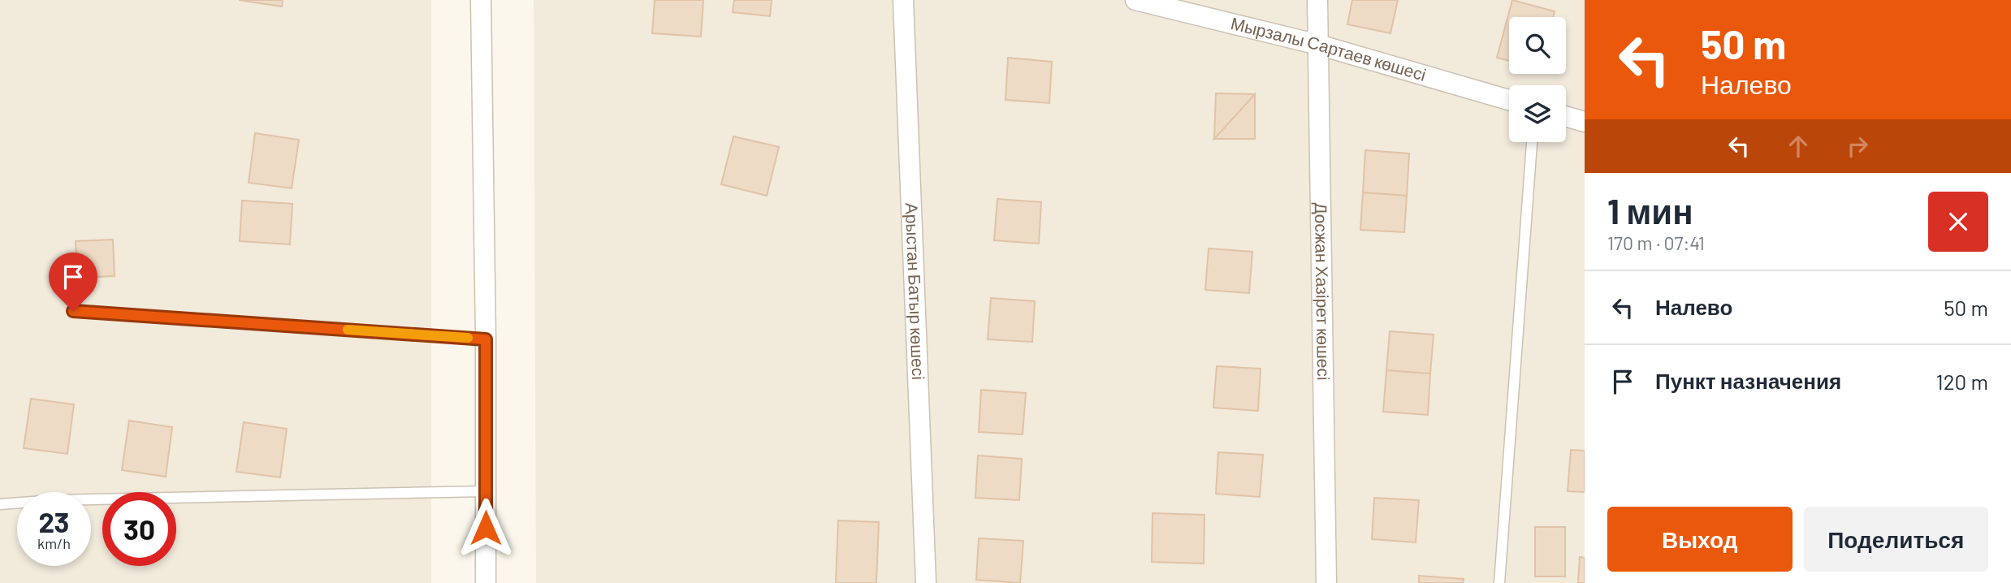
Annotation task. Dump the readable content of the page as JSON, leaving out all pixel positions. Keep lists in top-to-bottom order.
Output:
{
  "streets": {
    "street": ["Мырзалы Сартаев көшесі", "Арыстан Батыр көшесі", "Досжан Хазірет көшесі"]
  },
  "crossings": [
    ["Мырзалы Сартаев көшесі", "Досжан Хазірет көшесі"]
  ],
  "page": {
    "turn": ["50 m", "Налево"],
    "heading": ["1 мин", "170 m · 07:41"],
    "list": [
      {
        "name": "Налево",
        "value": "50 m"
      },
      {
        "name": "Пункт назначения",
        "value": "120 m"
      }
    ],
    "speed": "23 km/h",
    "limit": "30",
    "buttons": ["Выход", "Поделиться"]
  }
}
